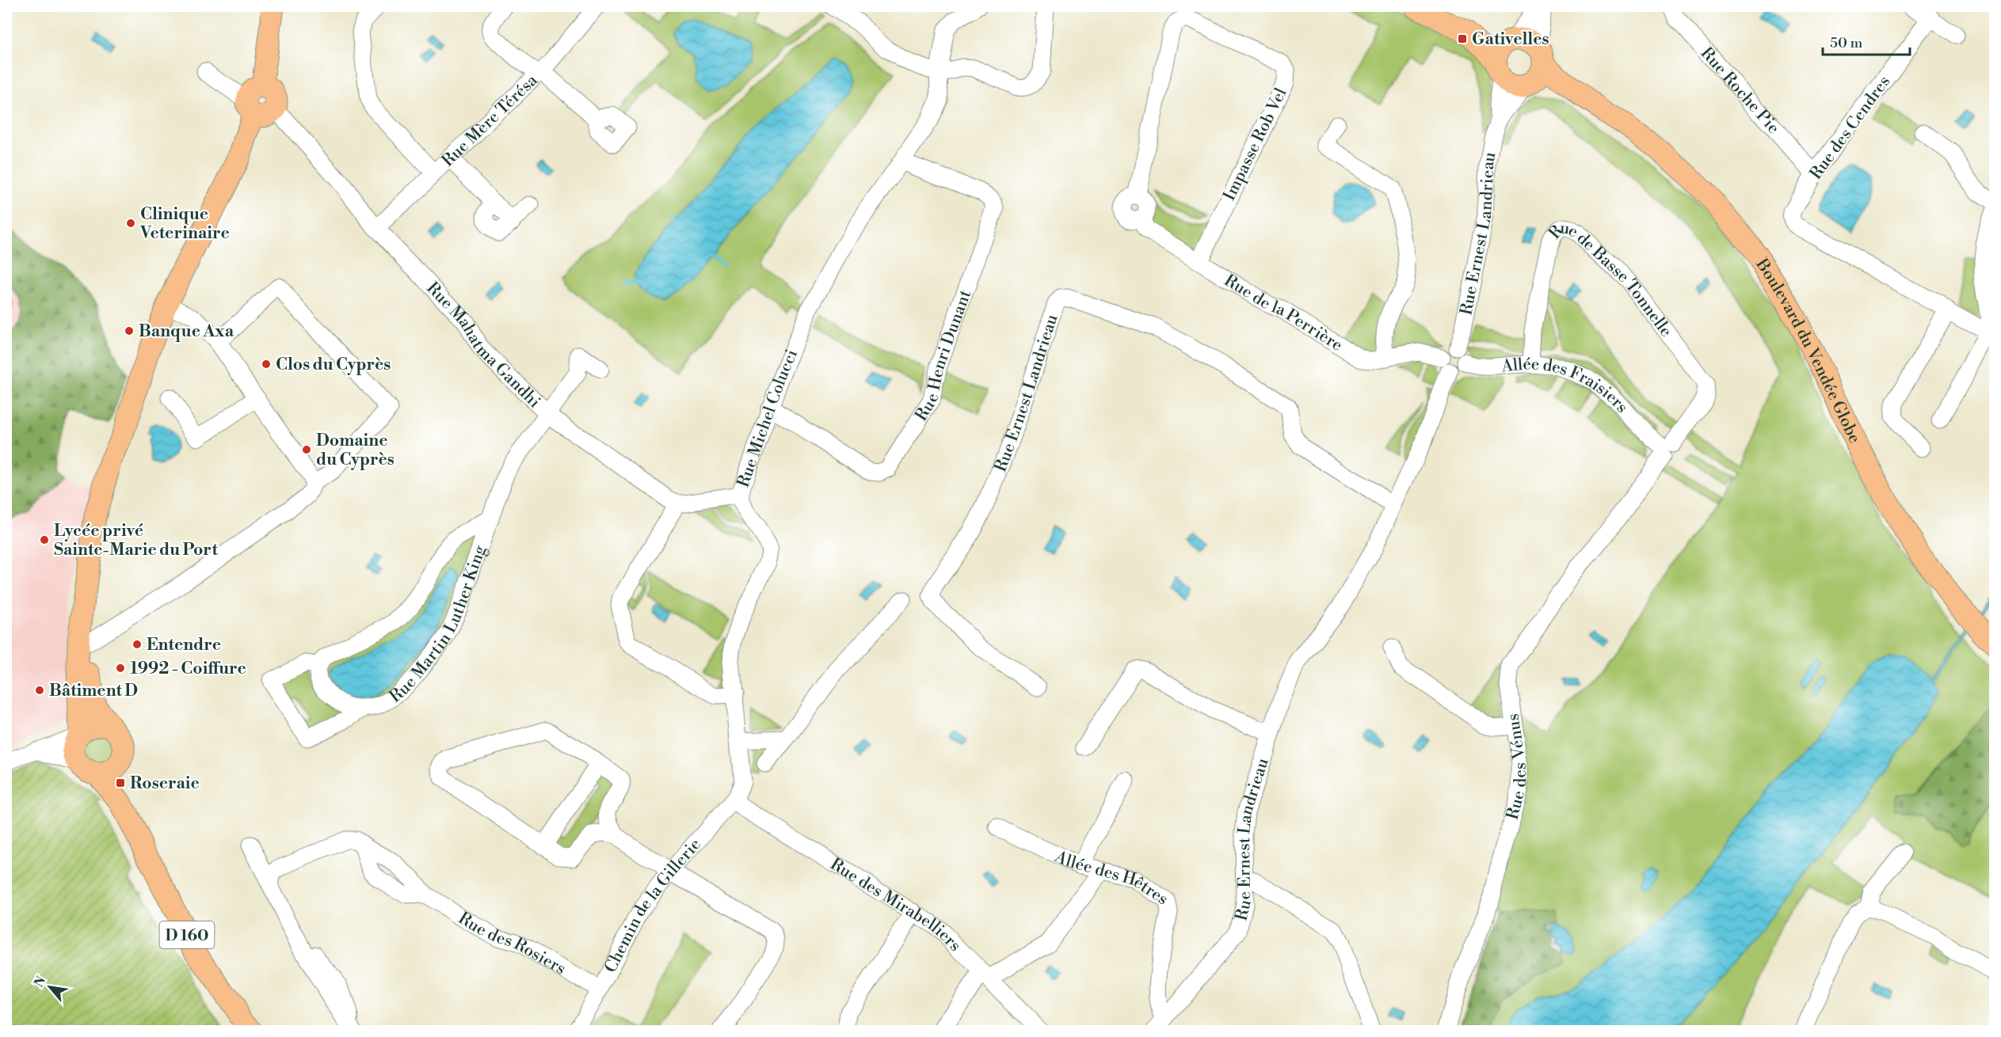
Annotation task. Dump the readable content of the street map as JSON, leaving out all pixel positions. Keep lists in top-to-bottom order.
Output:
{
  "streets": {
    "main road": ["Boulevard du Vendée Globe", "D 160"],
    "street": [
      "Rue Roche Pie",
      "Rue Mère Térésa",
      "Rue des Cendres",
      "Impasse Rob Vel",
      "Rue Ernest Landrieau",
      "Rue de Basse Tonnelle",
      "Rue de la Perrière",
      "Rue Mahatma Gandhi",
      "Rue Henri Dunant",
      "Allée des Fraisiers",
      "Rue Michel Colucci",
      "Rue Martin Luther King",
      "Rue des Vénus",
      "Allée des Hêtres",
      "Chemin de la Gillerie",
      "Rue des Mirabelliers",
      "Rue des Rosiers"
    ]
  },
  "crossings": [
    ["Rue Roche Pie", "Rue des Cendres"],
    ["Rue Mère Térésa", "Rue Mahatma Gandhi"],
    ["Impasse Rob Vel", "Rue de la Perrière"],
    ["Rue Ernest Landrieau", "Rue de la Perrière"],
    ["Rue Ernest Landrieau", "Boulevard du Vendée Globe"],
    ["Rue Ernest Landrieau", "Allée des Fraisiers"],
    ["Rue Ernest Landrieau", "Allée des Hêtres"],
    ["Rue de Basse Tonnelle", "Allée des Fraisiers"],
    ["Rue de Basse Tonnelle", "Rue des Vénus"],
    ["Rue de la Perrière", "Allée des Fraisiers"],
    ["Rue Mahatma Gandhi", "Rue Martin Luther King"],
    ["Rue Henri Dunant", "Rue Michel Colucci"],
    ["Allée des Fraisiers", "Rue des Vénus"],
    ["Rue Michel Colucci", "Chemin de la Gillerie"],
    ["Rue Michel Colucci", "Rue des Mirabelliers"],
    ["Chemin de la Gillerie", "Rue des Mirabelliers"],
    ["Chemin de la Gillerie", "Rue des Rosiers"]
  ],
  "places": {
    "transit": ["Gativelles", "Roseraie"],
    "other": [
      "Clinique Veterinaire",
      "Banque Axa",
      "Clos du Cyprès",
      "Domaine du Cyprès",
      "Lycée privé Sainte-Marie du Port",
      "Entendre",
      "1992 - Coiffure",
      "Bâtiment D"
    ]
  },
  "scale_bar": "50 m",
  "north": "top left"
}
